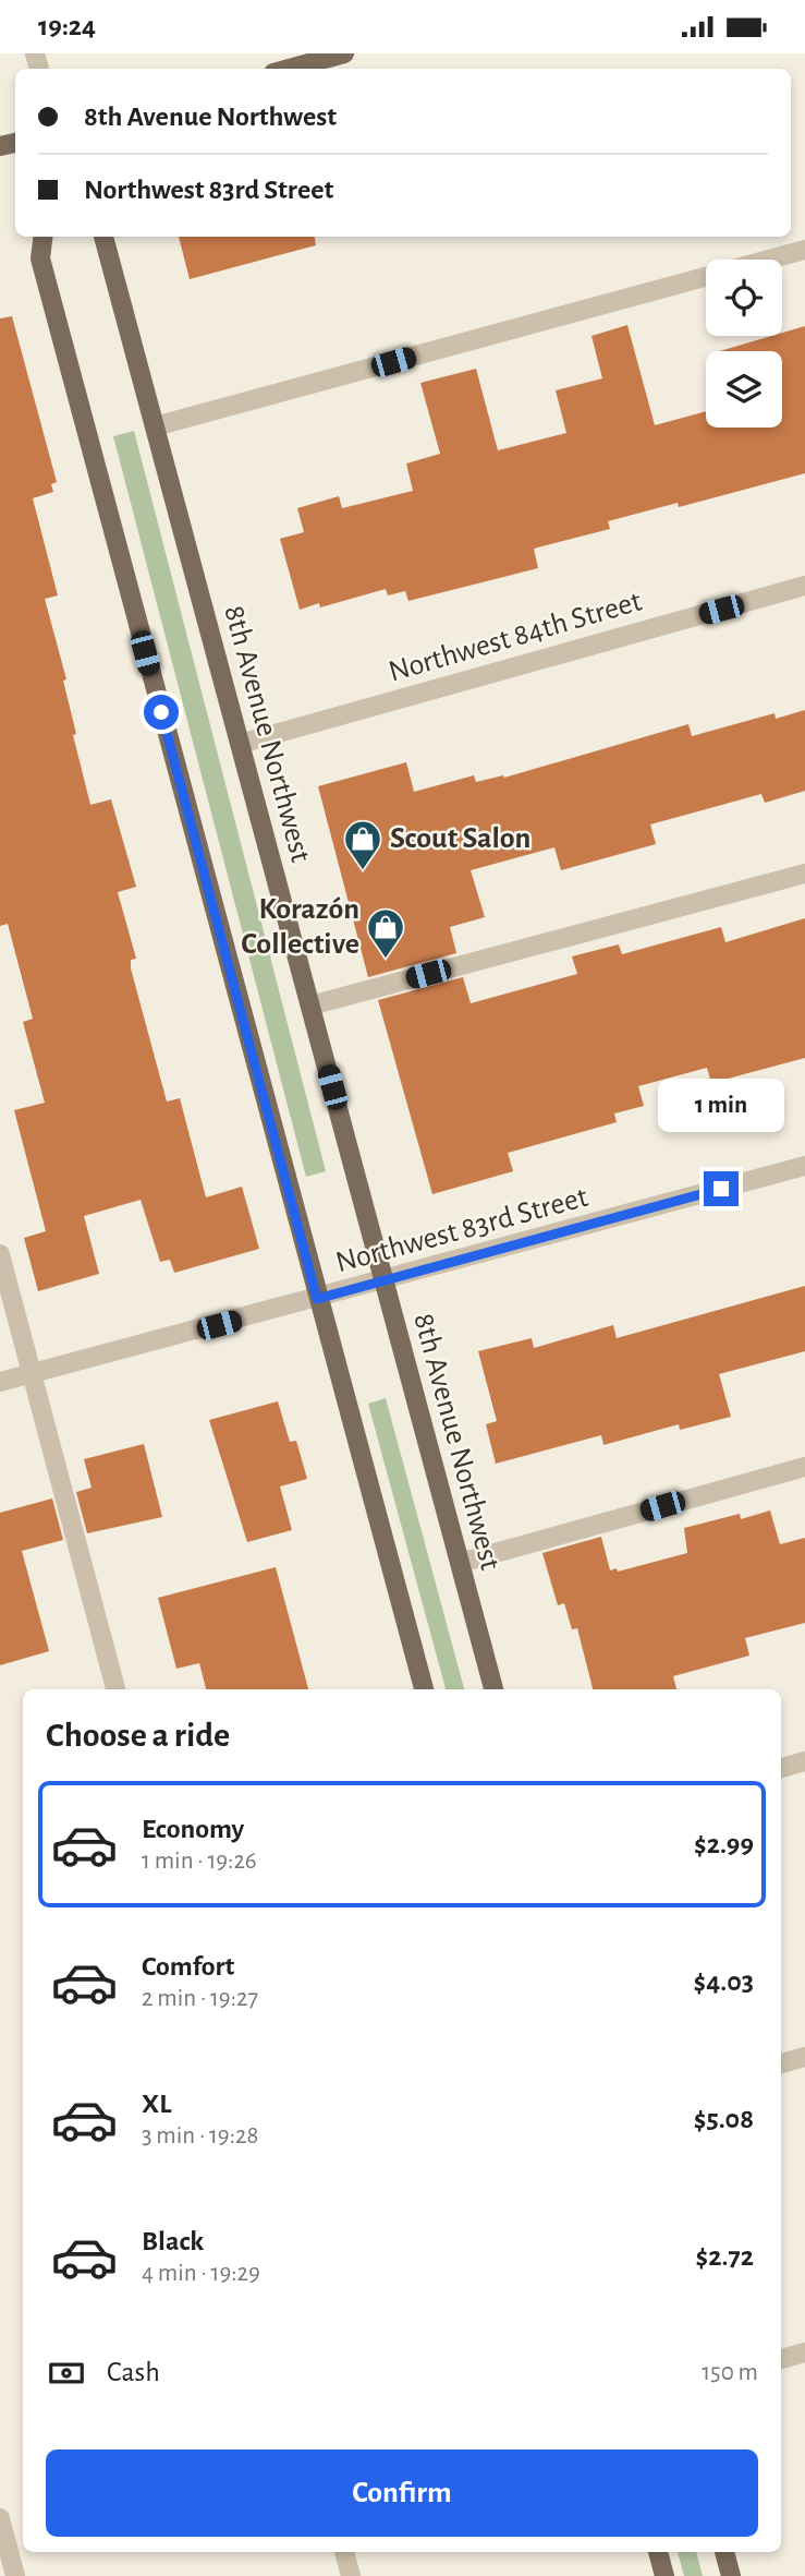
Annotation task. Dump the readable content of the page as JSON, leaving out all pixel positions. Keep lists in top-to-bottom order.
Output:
{
  "streets": {
    "main road": ["8th Avenue Northwest"],
    "street": ["Northwest 84th Street", "Northwest 83rd Street"]
  },
  "crossings": [
    ["Northwest 84th Street", "8th Avenue Northwest"],
    ["8th Avenue Northwest", "Northwest 83rd Street"]
  ],
  "places": {
    "shop": ["Scout Salon", "Korazón Collective"]
  },
  "page": {
    "status": "19:24",
    "banner": ["8th Avenue Northwest", "Northwest 83rd Street"],
    "bubble": "1 min",
    "heading": "Choose a ride",
    "list": [
      {
        "name": "Economy",
        "note": "1 min · 19:26",
        "value": "$2.99"
      },
      {
        "name": "Comfort",
        "note": "2 min · 19:27",
        "value": "$4.03"
      },
      {
        "name": "XL",
        "note": "3 min · 19:28",
        "value": "$5.08"
      },
      {
        "name": "Black",
        "note": "4 min · 19:29",
        "value": "$2.72"
      }
    ],
    "pay": ["Cash", "150 m"],
    "buttons": "Confirm"
  }
}
